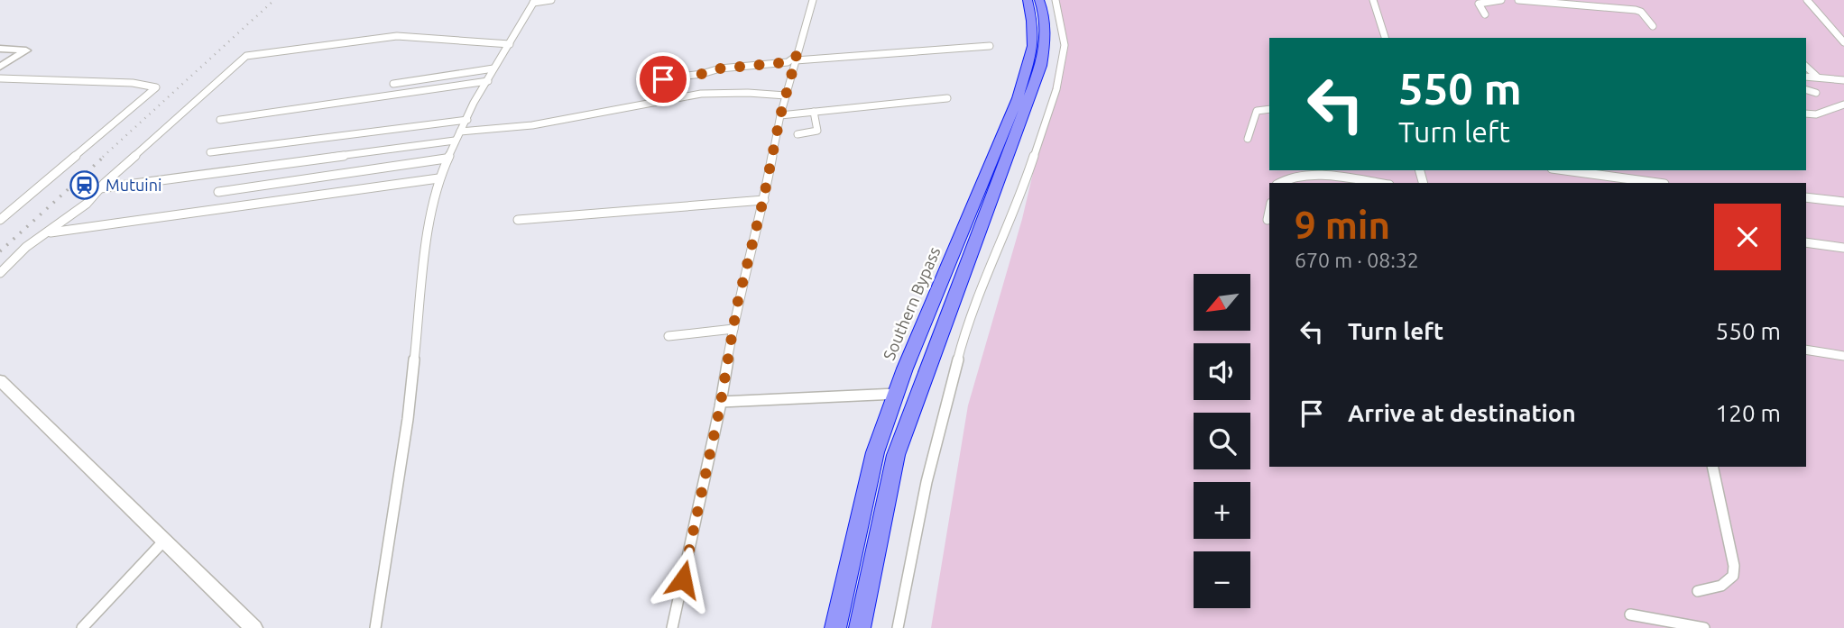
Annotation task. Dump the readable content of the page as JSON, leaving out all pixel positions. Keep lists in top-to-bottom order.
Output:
{
  "streets": {
    "highway": ["Southern Bypass"]
  },
  "places": {
    "station": ["Mutuini"]
  },
  "north": "bottom left",
  "page": {
    "turn": ["550 m", "Turn left"],
    "heading": ["9 min", "670 m · 08:32"],
    "map_buttons": ["+", "−"],
    "list": [
      {
        "name": "Turn left",
        "value": "550 m"
      },
      {
        "name": "Arrive at destination",
        "value": "120 m"
      }
    ]
  }
}
